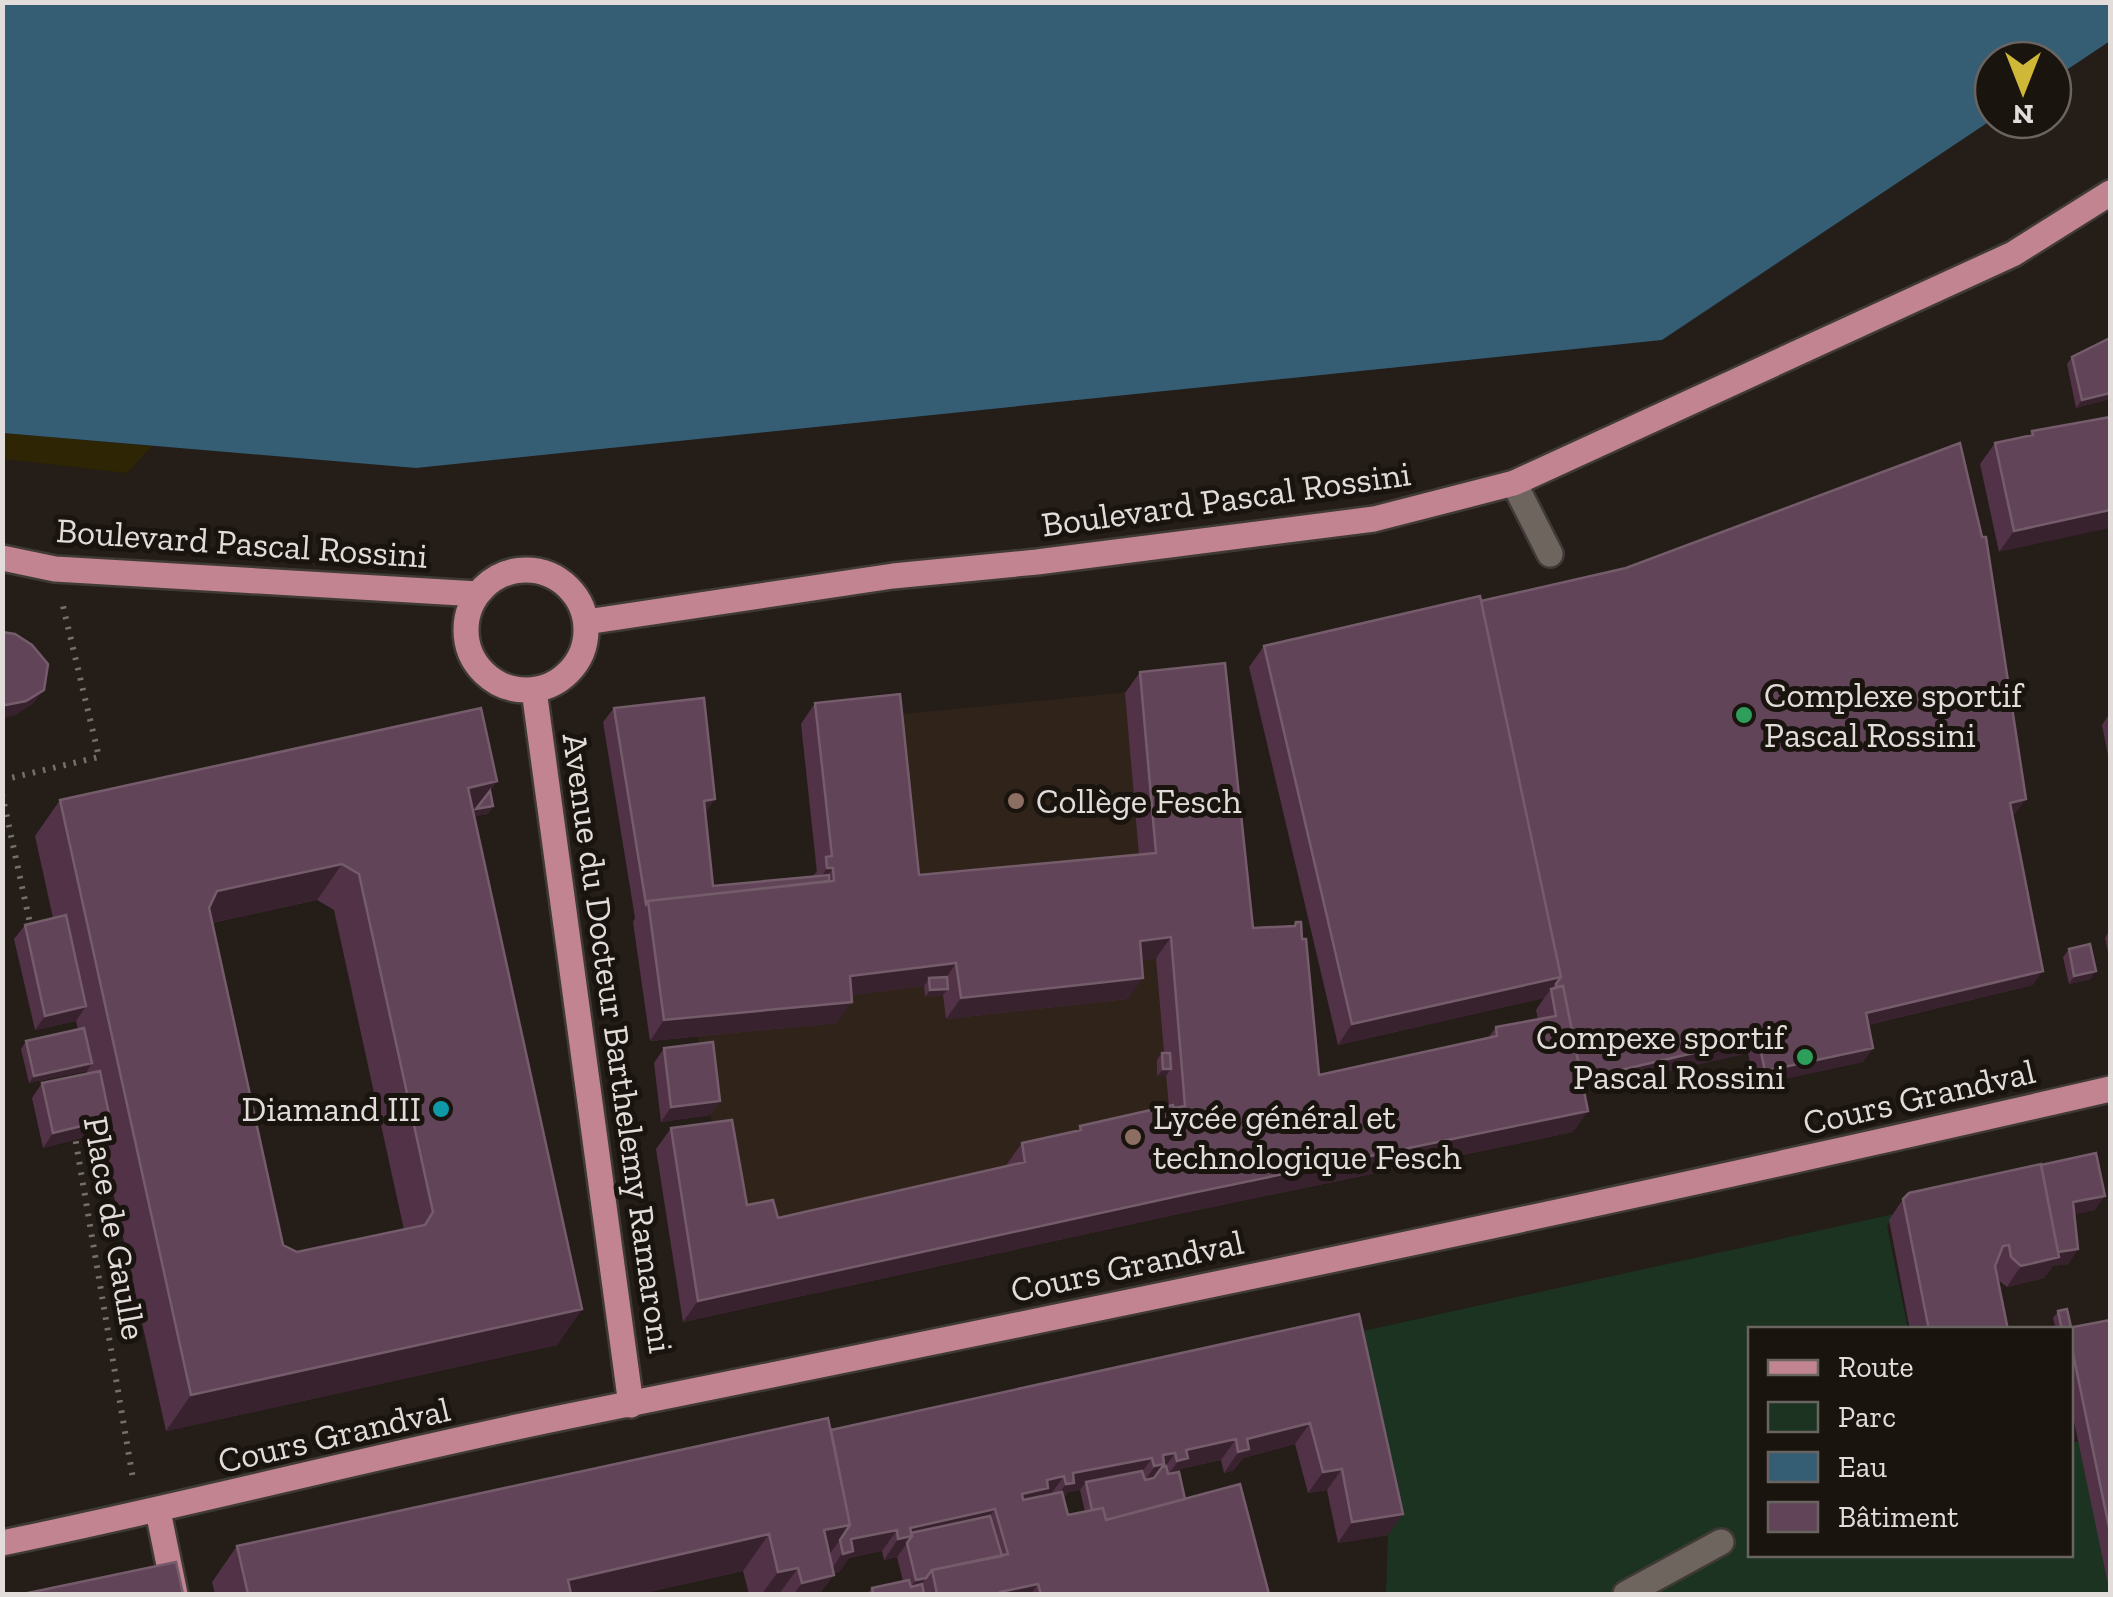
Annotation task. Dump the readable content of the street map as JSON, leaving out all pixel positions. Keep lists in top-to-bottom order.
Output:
{
  "streets": {
    "main road": ["Boulevard Pascal Rossini", "Avenue du Docteur Barthelemy Ramaroni", "Cours Grandval"],
    "path": ["Place de Gaulle"]
  },
  "crossings": [
    ["Boulevard Pascal Rossini", "Avenue du Docteur Barthelemy Ramaroni"],
    ["Avenue du Docteur Barthelemy Ramaroni", "Cours Grandval"]
  ],
  "places": [
    "Complexe sportif Pascal Rossini",
    "Collège Fesch",
    "Compexe sportif Pascal Rossini",
    "Diamand III",
    "Lycée général et technologique Fesch"
  ],
  "legend": [
    "Route",
    "Parc",
    "Eau",
    "Bâtiment"
  ],
  "north": "bottom"
}
